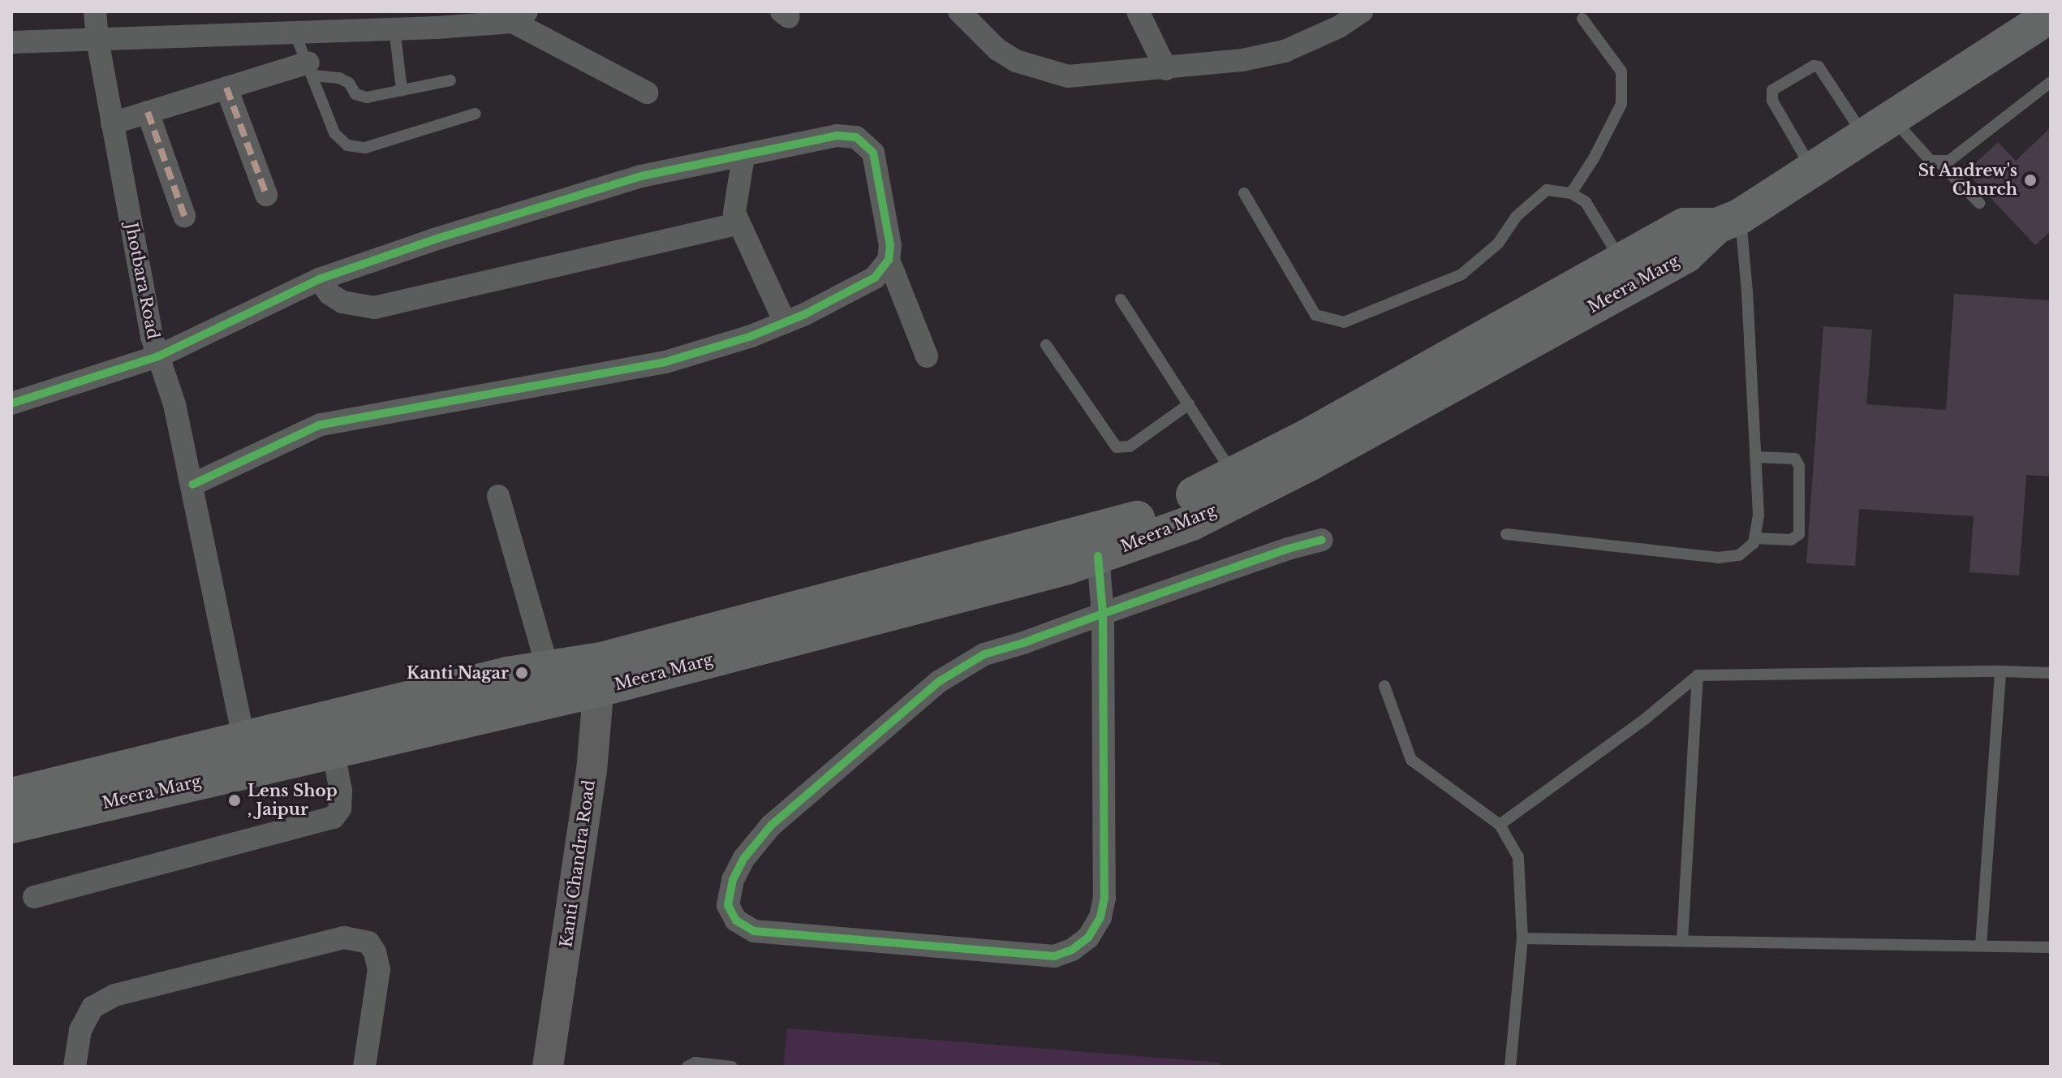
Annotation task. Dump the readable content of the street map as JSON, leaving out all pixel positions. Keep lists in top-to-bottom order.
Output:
{
  "streets": {
    "main road": ["Meera Marg"],
    "street": ["Jhotbara Road", "Kanti Chandra Road"]
  },
  "crossings": [
    ["Jhotbara Road", "Meera Marg"],
    ["Meera Marg", "Kanti Chandra Road"]
  ],
  "places": ["St Andrew's Church", "Kanti Nagar", "Lens Shop , Jaipur"]
}
